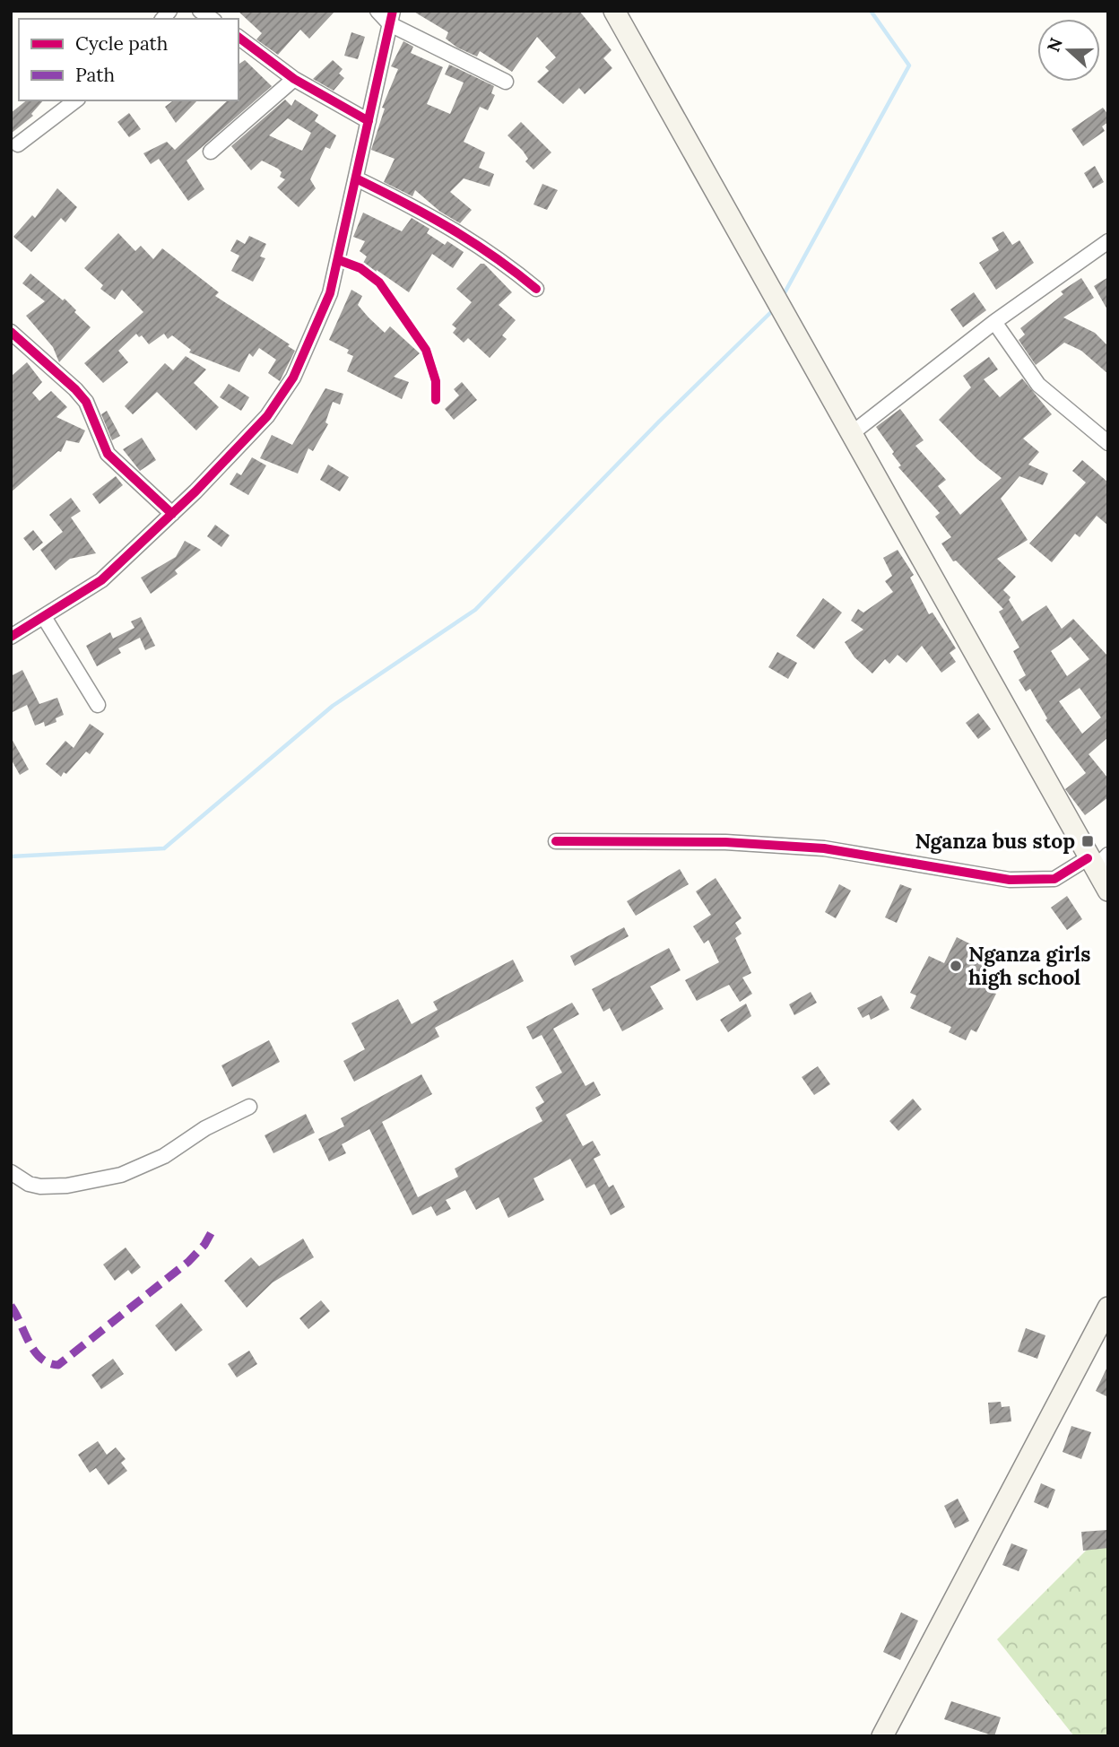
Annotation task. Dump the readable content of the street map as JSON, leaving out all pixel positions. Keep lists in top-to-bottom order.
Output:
{
  "places": {
    "transit": ["Nganza bus stop"],
    "other": ["Nganza girls high school"]
  },
  "legend": ["Cycle path", "Path"],
  "north": "left"
}
